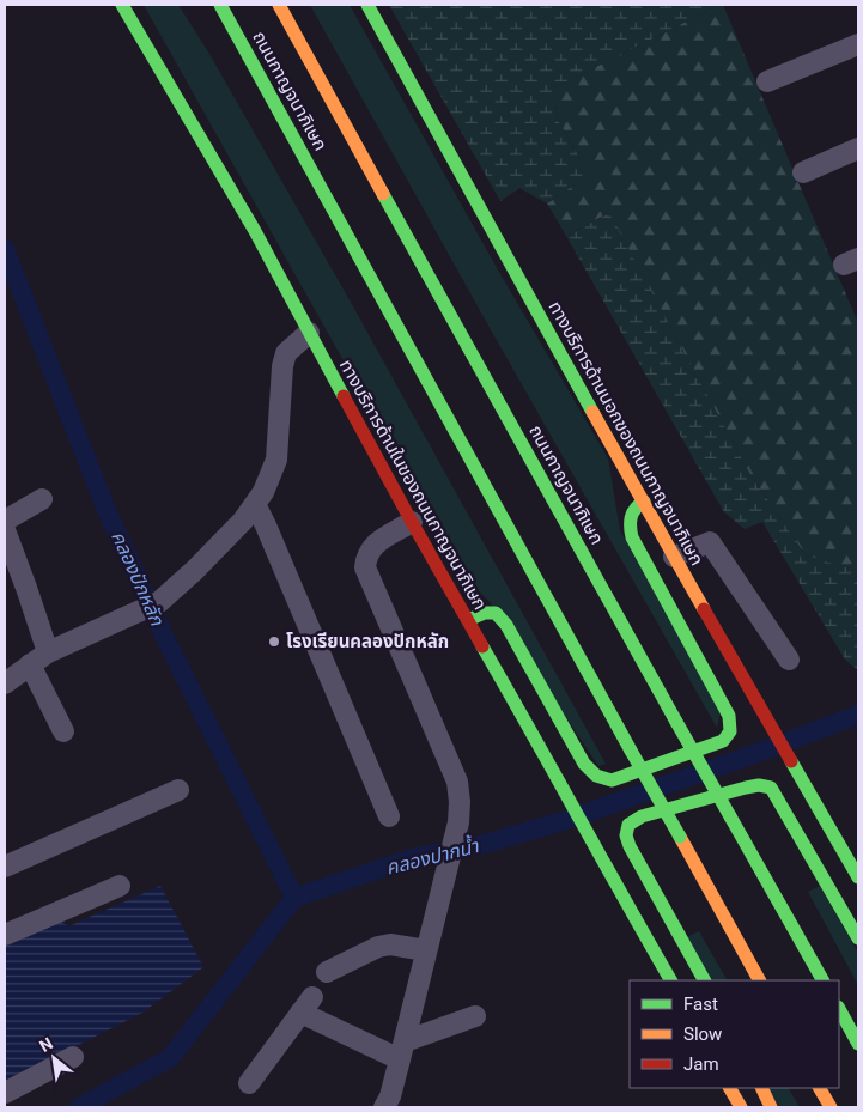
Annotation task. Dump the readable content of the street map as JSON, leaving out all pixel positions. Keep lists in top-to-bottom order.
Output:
{
  "streets": {
    "main road": ["ถนนกาญจนาภิเษก", "ทางบริการด้านนอกของถนนกาญจนาภิเษก", "ทางบริการด้านในของถนนกาญจนาภิเษก"]
  },
  "water": ["คลองปักหลัก", "คลองปากน้ำ"],
  "places": ["โรงเรียนคลองปักหลัก"],
  "legend": ["Fast", "Slow", "Jam"],
  "north": "top left"
}
